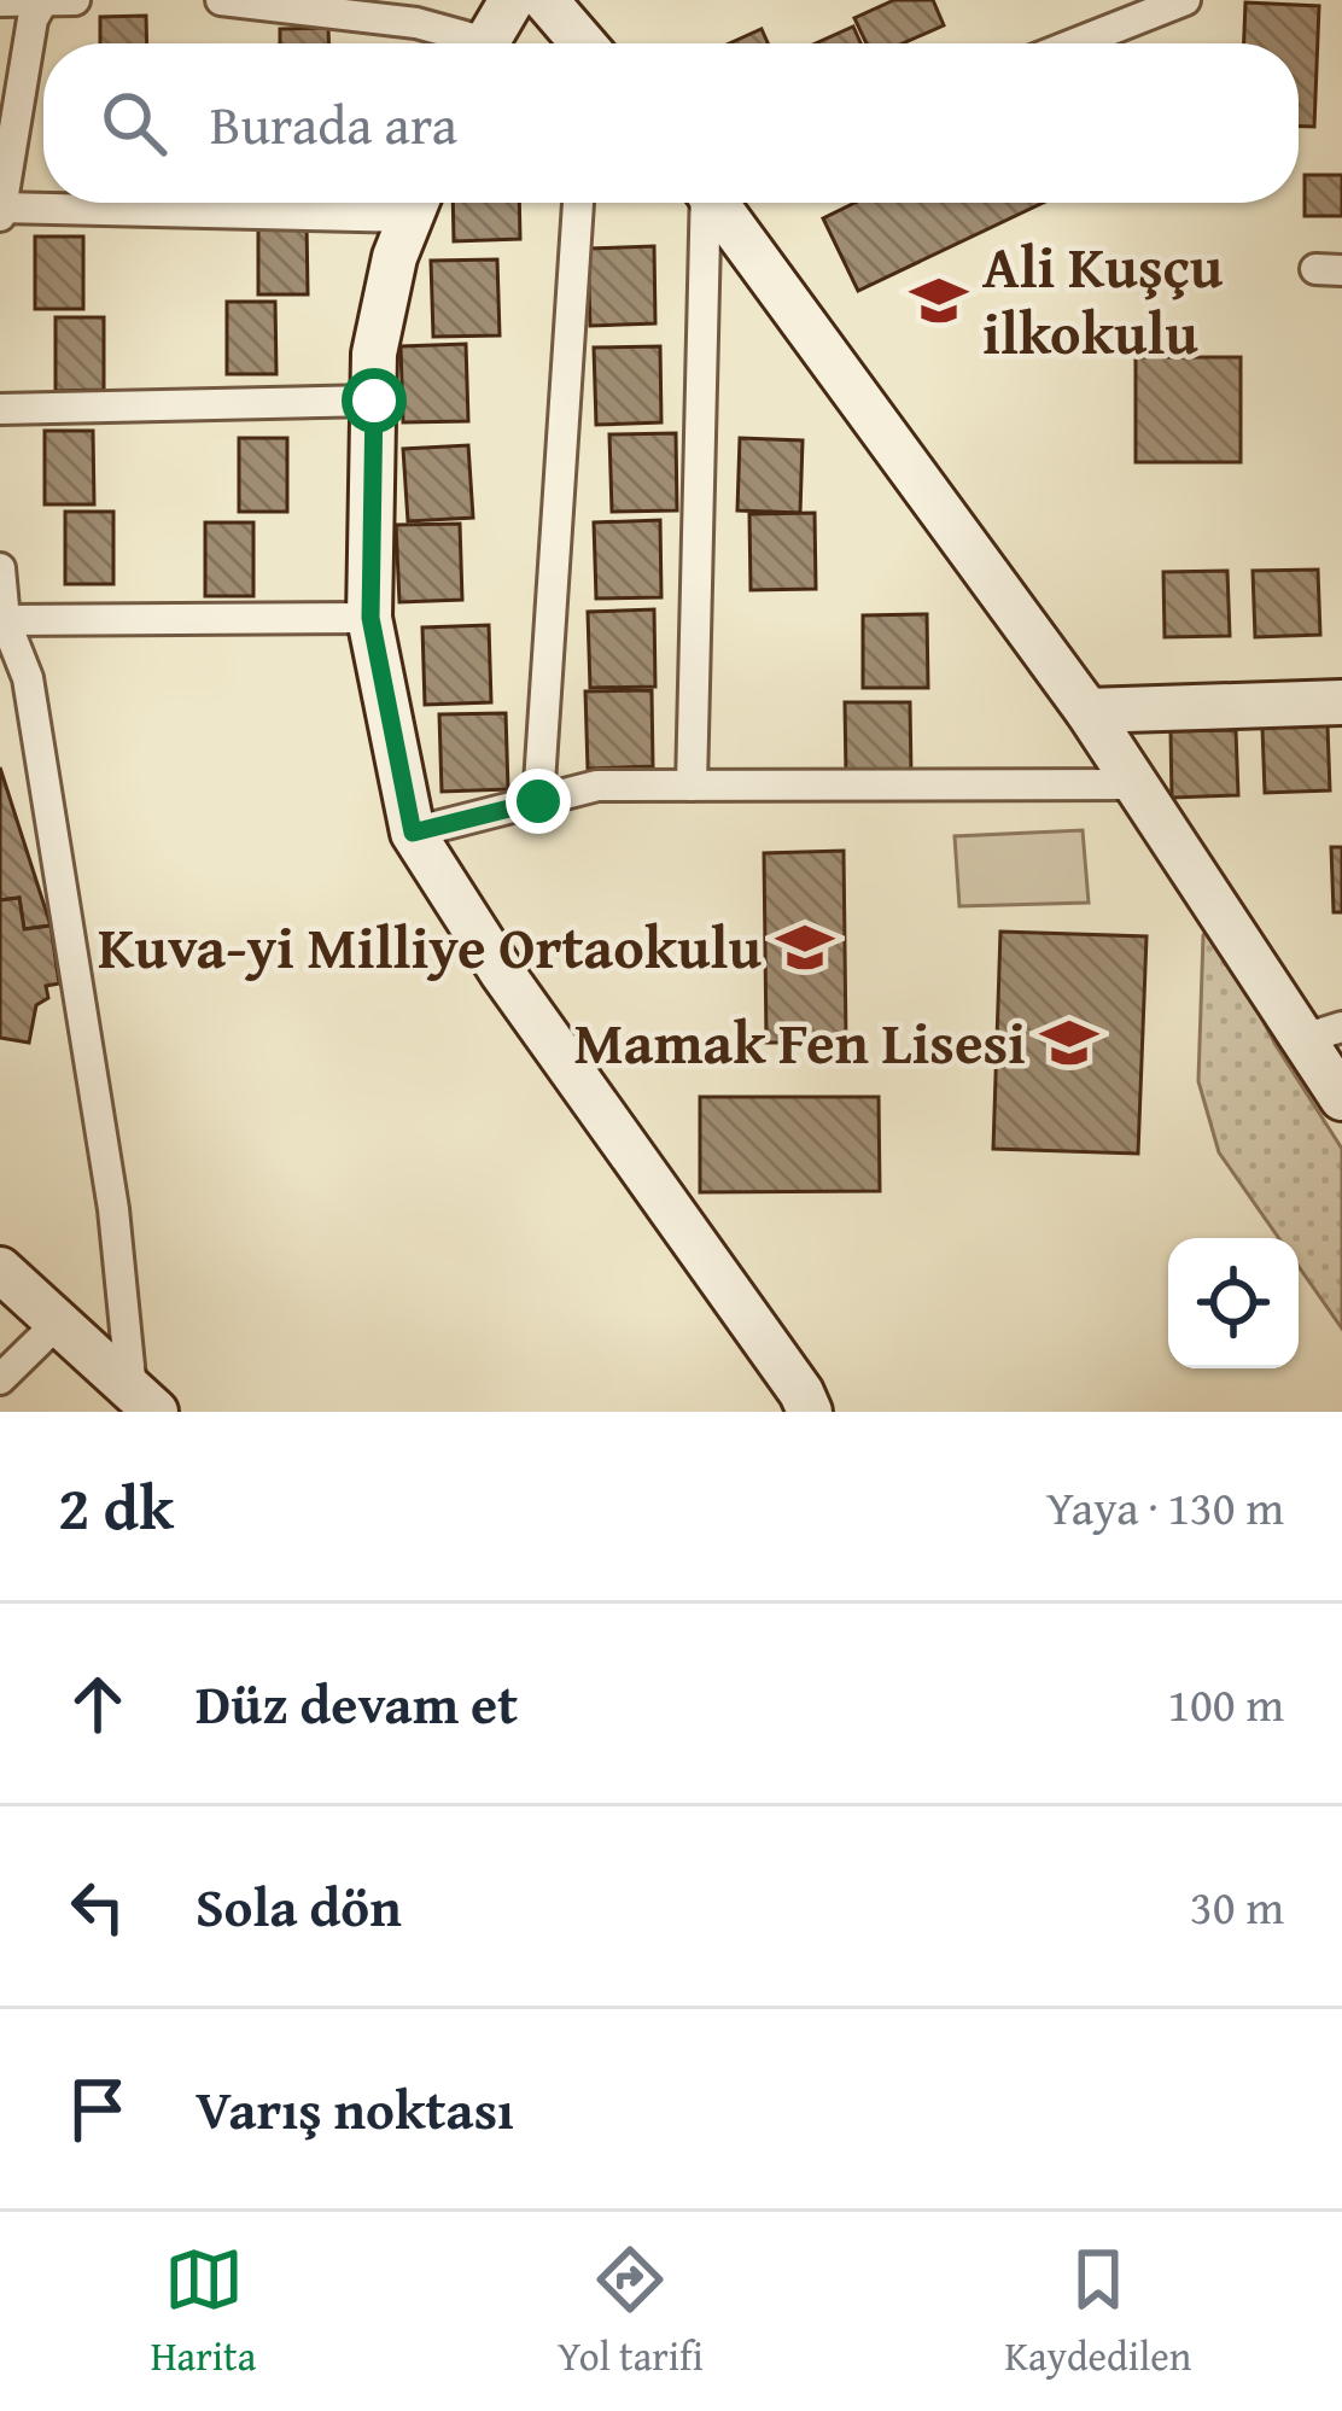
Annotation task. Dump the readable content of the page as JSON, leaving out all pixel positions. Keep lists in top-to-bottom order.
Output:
{
  "places": {
    "school or university": ["Ali Kuşçu ilkokulu", "Kuva-yi Milliye Ortaokulu", "Mamak Fen Lisesi"]
  },
  "page": {
    "search": "Burada ara",
    "heading": ["2 dk", "Yaya · 130 m"],
    "list": [
      ["Düz devam et", "100 m"],
      ["Sola dön", "30 m"],
      "Varış noktası"
    ],
    "nav": ["Harita", "Yol tarifi", "Kaydedilen"]
  }
}
